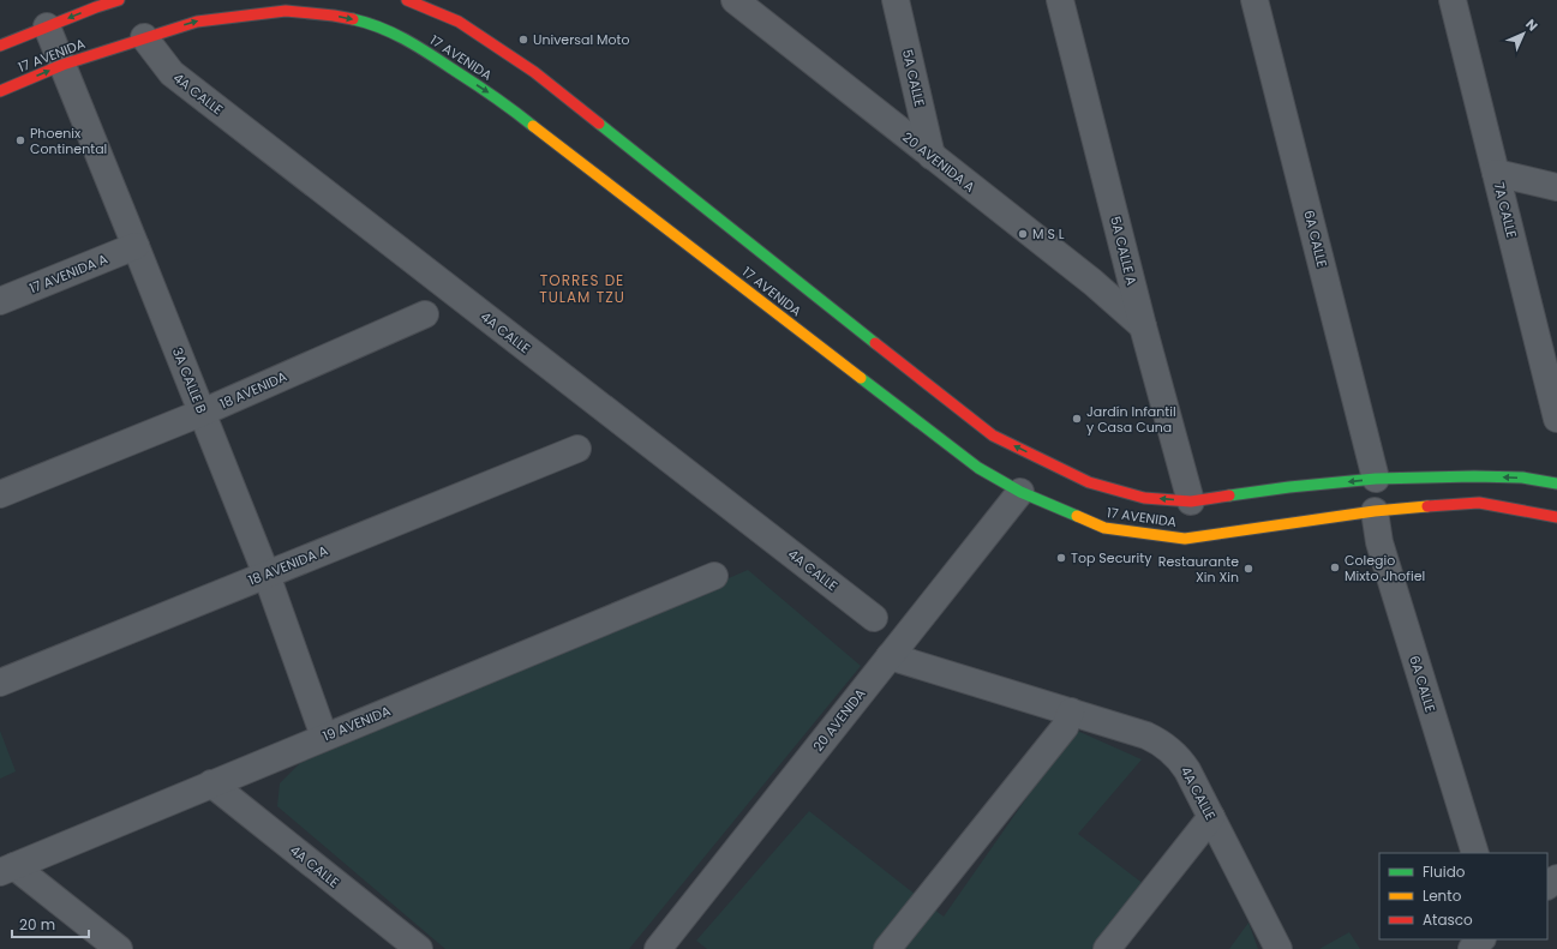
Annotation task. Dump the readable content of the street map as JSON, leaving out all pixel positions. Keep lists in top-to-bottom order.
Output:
{
  "streets": {
    "main road": ["17 AVENIDA"],
    "street": [
      "5A CALLE",
      "4A CALLE",
      "20 AVENIDA A",
      "7A CALLE",
      "6A CALLE",
      "5A CALLE A",
      "17 AVENIDA A",
      "3A CALLE B",
      "18 AVENIDA",
      "18 AVENIDA A",
      "20 AVENIDA",
      "19 AVENIDA"
    ]
  },
  "crossings": [
    ["17 AVENIDA", "4A CALLE"],
    ["17 AVENIDA", "6A CALLE"],
    ["17 AVENIDA", "5A CALLE A"],
    ["17 AVENIDA", "3A CALLE B"],
    ["17 AVENIDA", "20 AVENIDA"],
    ["5A CALLE", "20 AVENIDA A"],
    ["4A CALLE", "20 AVENIDA"],
    ["4A CALLE", "19 AVENIDA"],
    ["20 AVENIDA A", "5A CALLE A"],
    ["17 AVENIDA A", "3A CALLE B"],
    ["3A CALLE B", "18 AVENIDA"],
    ["3A CALLE B", "18 AVENIDA A"],
    ["3A CALLE B", "19 AVENIDA"]
  ],
  "districts": ["TORRES DE TULAM TZU"],
  "places": [
    "Universal Moto",
    "Phoenix Continental",
    "M S L",
    "Jardín Infantil y Casa Cuna",
    "Top Security",
    "Colegio Mixto Jhofiel",
    "Restaurante Xin Xin"
  ],
  "legend": ["Fluido", "Lento", "Atasco"],
  "scale_bar": "20 m",
  "north": "top right"
}
